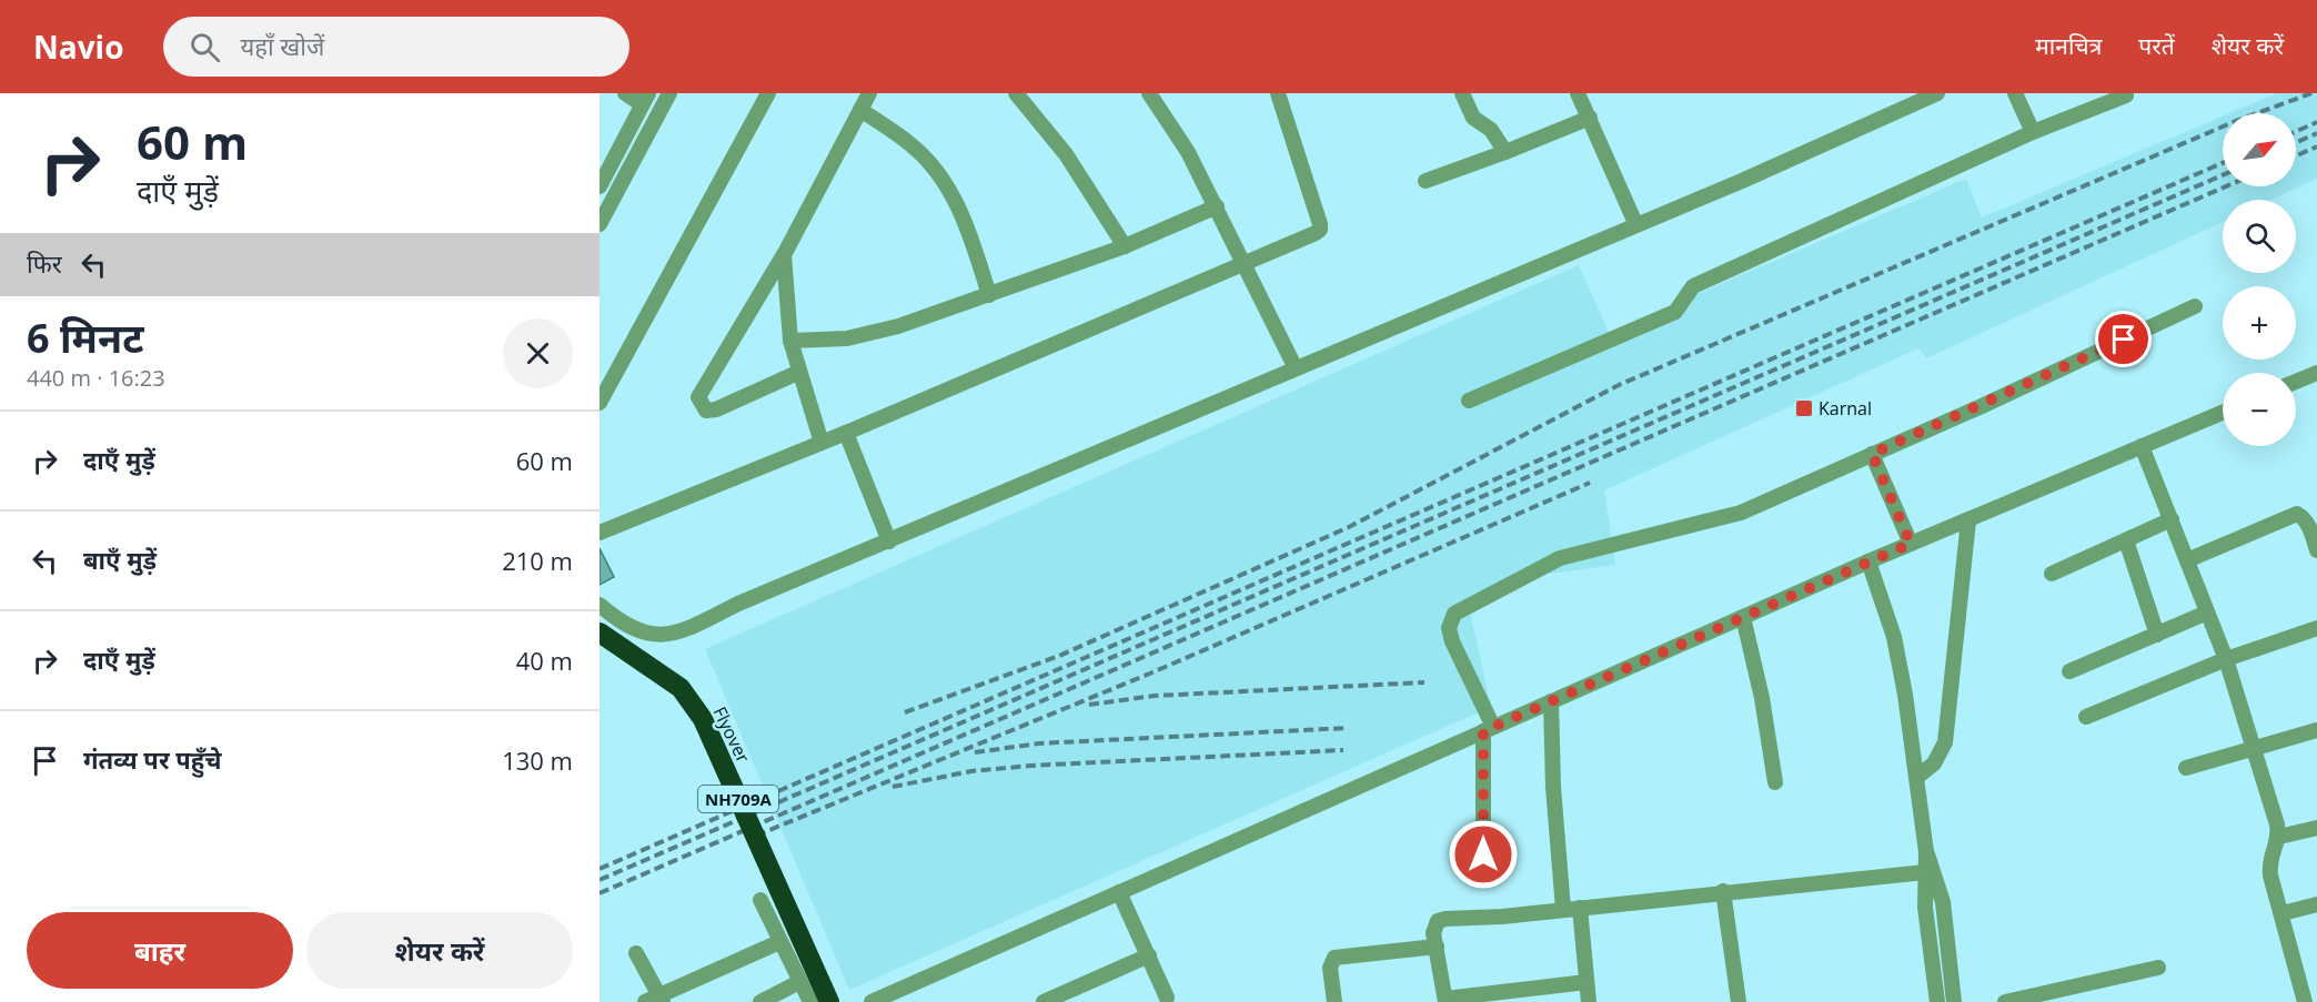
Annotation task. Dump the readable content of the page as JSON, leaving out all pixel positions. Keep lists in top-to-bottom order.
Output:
{
  "streets": {
    "highway": ["Flyover", "NH709A"]
  },
  "places": {
    "transit": ["Karnal"]
  },
  "north": "top right",
  "page": {
    "header": "Navio",
    "search": "यहाँ खोजें",
    "nav": ["मानचित्र", "परतें", "शेयर करें"],
    "turn": ["60 m", "दाएँ मुड़ें"],
    "map_buttons": ["+", "−"],
    "then": "फिर",
    "heading": ["6 मिनट", "440 m · 16:23"],
    "list": [
      {
        "name": "दाएँ मुड़ें",
        "value": "60 m"
      },
      {
        "name": "बाएँ मुड़ें",
        "value": "210 m"
      },
      {
        "name": "दाएँ मुड़ें",
        "value": "40 m"
      },
      {
        "name": "गंतव्य पर पहुँचे",
        "value": "130 m"
      }
    ],
    "buttons": ["बाहर", "शेयर करें"]
  }
}
